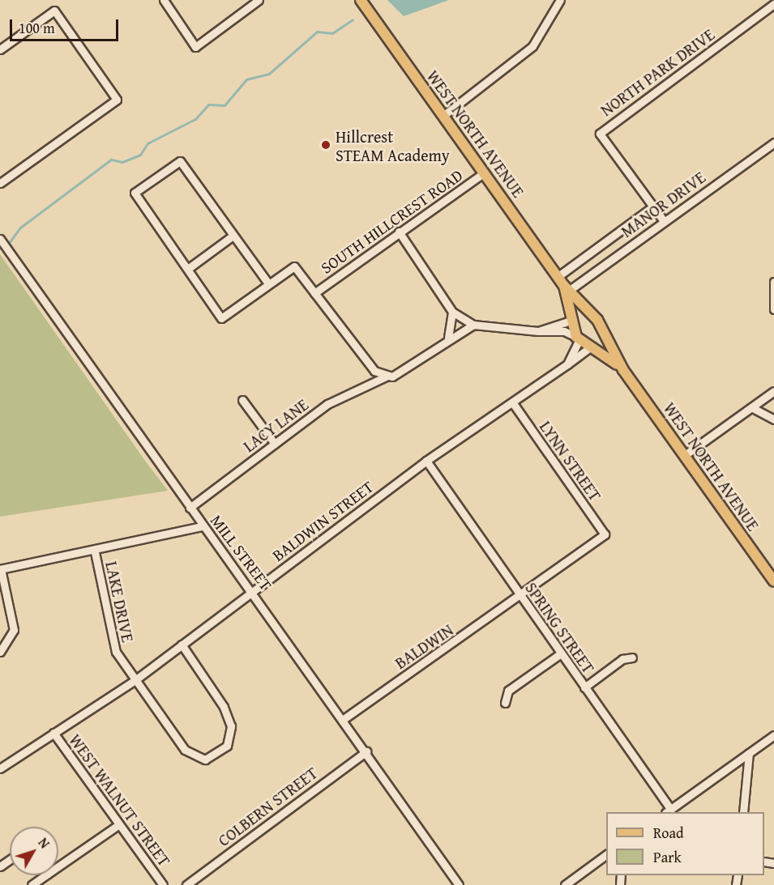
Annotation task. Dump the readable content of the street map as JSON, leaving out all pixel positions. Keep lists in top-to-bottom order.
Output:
{
  "streets": {
    "main road": ["WEST NORTH AVENUE"],
    "street": [
      "NORTH PARK DRIVE",
      "MANOR DRIVE",
      "SOUTH HILLCREST ROAD",
      "LACY LANE",
      "LYNN STREET",
      "BALDWIN STREET",
      "MILL STREET",
      "LAKE DRIVE",
      "SPRING STREET",
      "BALDWIN",
      "WEST WALNUT STREET",
      "COLBERN STREET"
    ]
  },
  "crossings": [
    ["NORTH PARK DRIVE", "MANOR DRIVE"],
    ["WEST NORTH AVENUE", "MANOR DRIVE"],
    ["WEST NORTH AVENUE", "SOUTH HILLCREST ROAD"],
    ["WEST NORTH AVENUE", "BALDWIN STREET"],
    ["LACY LANE", "MILL STREET"],
    ["LYNN STREET", "BALDWIN STREET"],
    ["LYNN STREET", "BALDWIN"],
    ["BALDWIN STREET", "MILL STREET"],
    ["BALDWIN STREET", "LAKE DRIVE"],
    ["BALDWIN STREET", "SPRING STREET"],
    ["BALDWIN STREET", "WEST WALNUT STREET"],
    ["MILL STREET", "BALDWIN"],
    ["MILL STREET", "COLBERN STREET"],
    ["SPRING STREET", "BALDWIN"]
  ],
  "places": ["Hillcrest STEAM Academy"],
  "legend": ["Road", "Park"],
  "scale_bar": "100 m",
  "north": "top right"
}
